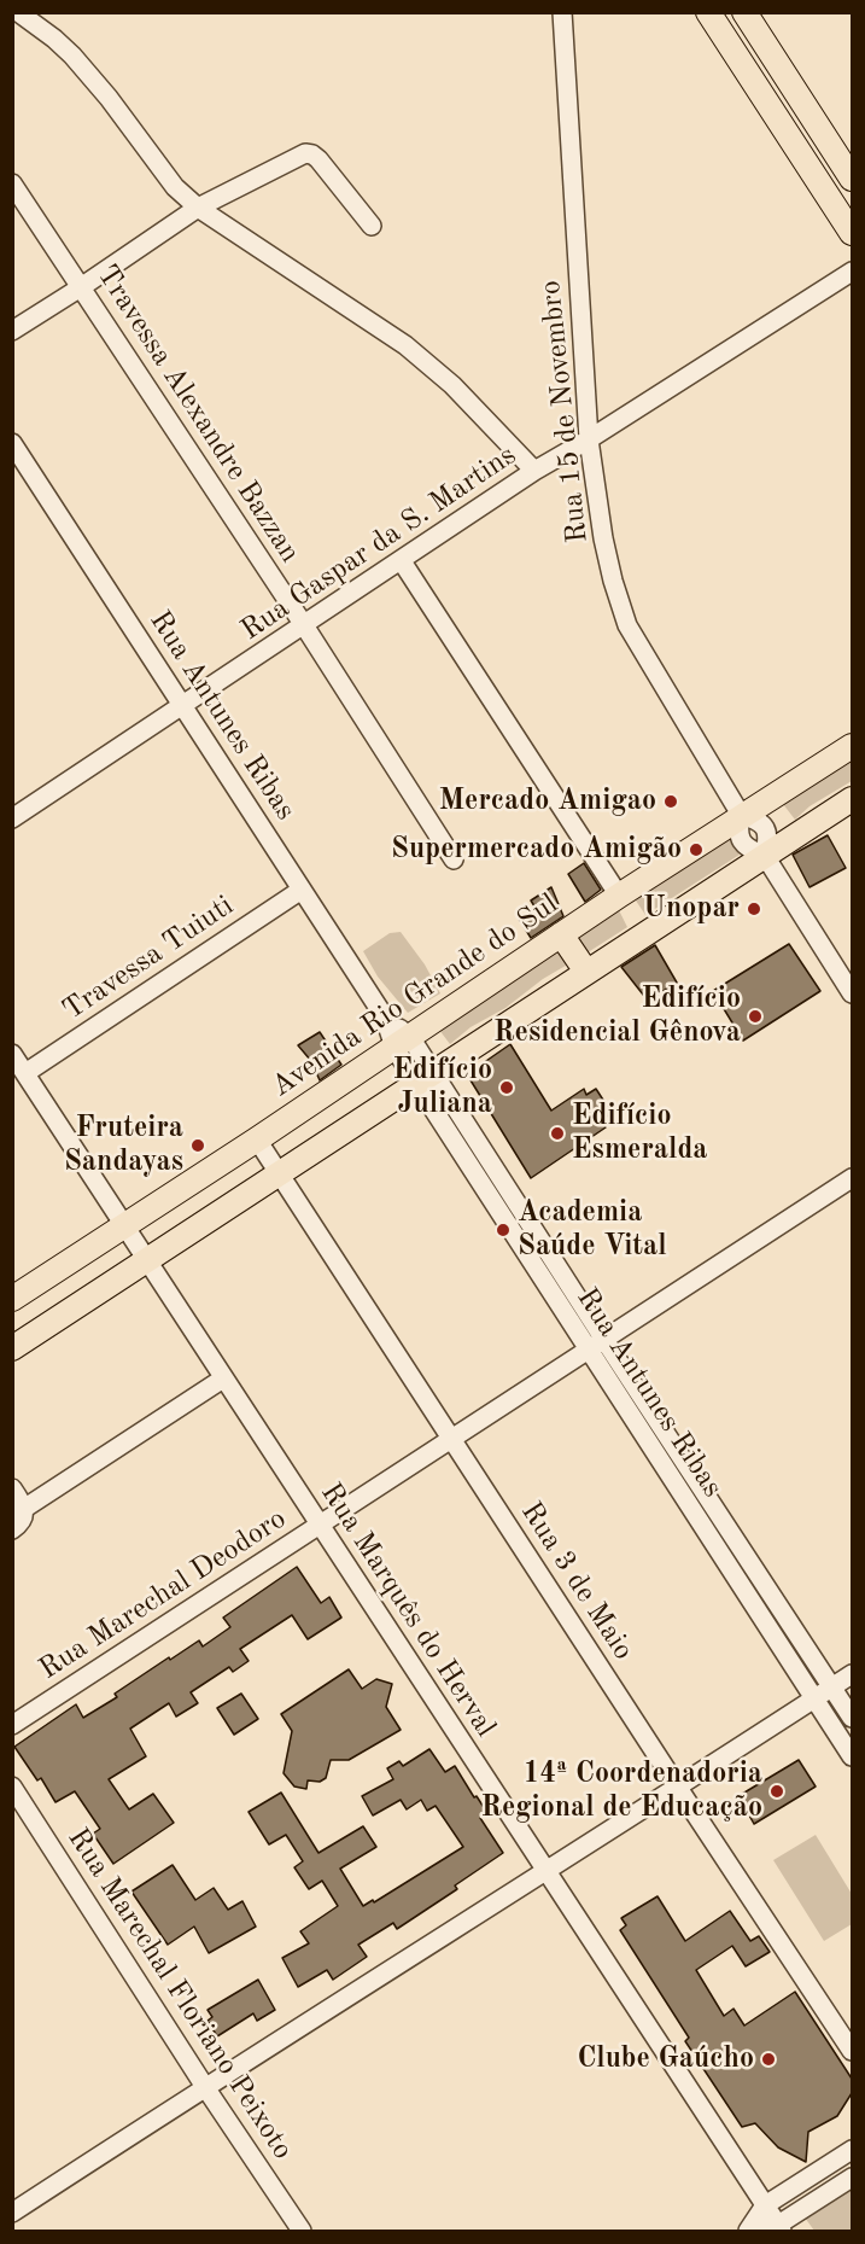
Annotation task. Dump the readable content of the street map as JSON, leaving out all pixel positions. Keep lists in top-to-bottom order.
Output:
{
  "streets": {
    "main road": ["Avenida Rio Grande do Sul"],
    "street": [
      "Rua 15 de Novembro",
      "Travessa Alexandre Bazzan",
      "Rua Gaspar da S. Martins",
      "Rua Antunes Ribas",
      "Travessa Tuiuti",
      "Rua 3 de Maio",
      "Rua Marechal Deodoro",
      "Rua Marquês do Herval",
      "Rua Marechal Floriano Peixoto"
    ]
  },
  "crossings": [
    ["Rua 15 de Novembro", "Rua Gaspar da S. Martins"],
    ["Rua 15 de Novembro", "Avenida Rio Grande do Sul"],
    ["Travessa Alexandre Bazzan", "Rua Gaspar da S. Martins"],
    ["Rua Gaspar da S. Martins", "Rua Antunes Ribas"],
    ["Rua Antunes Ribas", "Travessa Tuiuti"],
    ["Rua Antunes Ribas", "Avenida Rio Grande do Sul"],
    ["Rua Antunes Ribas", "Rua Marechal Deodoro"],
    ["Travessa Tuiuti", "Rua Marquês do Herval"],
    ["Avenida Rio Grande do Sul", "Rua 3 de Maio"],
    ["Avenida Rio Grande do Sul", "Rua Marquês do Herval"],
    ["Rua 3 de Maio", "Rua Marechal Deodoro"],
    ["Rua Marechal Deodoro", "Rua Marquês do Herval"]
  ],
  "places": [
    "Mercado Amigao",
    "Supermercado Amigão",
    "Unopar",
    "Edifício Residencial Gênova",
    "Edifício Juliana",
    "Edifício Esmeralda",
    "Fruteira Sandayas",
    "Academia Saúde Vital",
    "14ª Coordenadoria Regional de Educação",
    "Clube Gaúcho"
  ]
}
